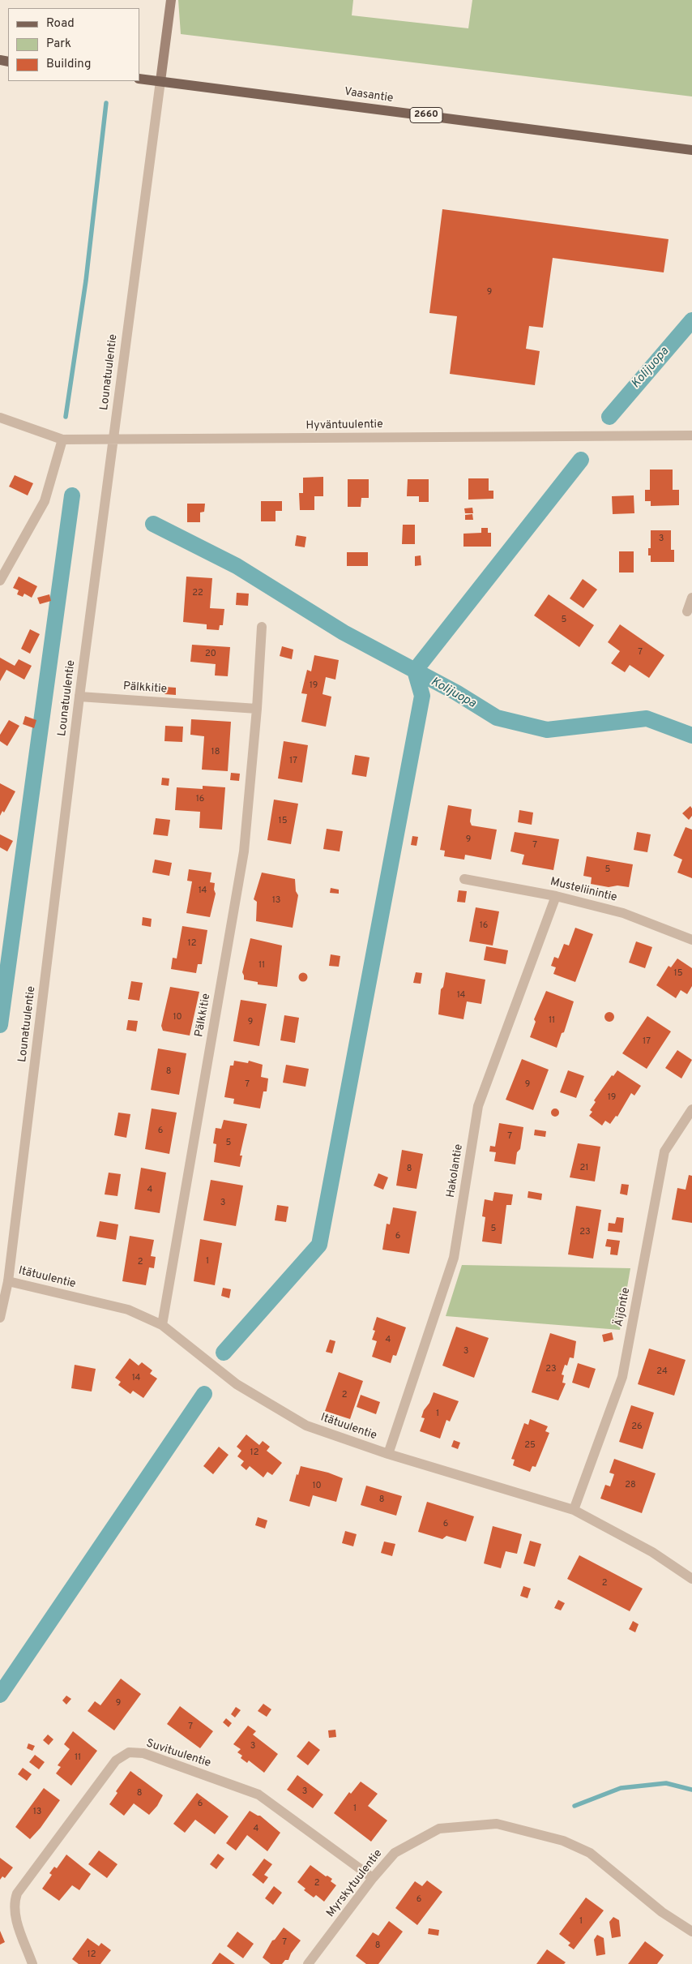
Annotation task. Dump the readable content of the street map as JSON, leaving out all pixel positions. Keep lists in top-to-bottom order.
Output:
{
  "streets": {
    "main road": ["Vaasantie", "2660"],
    "street": [
      "Lounatuulentie",
      "Hyväntuulentie",
      "Pälkkitie",
      "Musteliinintie",
      "Hakolantie",
      "Itätuulentie",
      "Äijöntie",
      "Suvituulentie",
      "Myrskytuulentie"
    ]
  },
  "crossings": [
    ["Vaasantie", "Lounatuulentie"],
    ["Lounatuulentie", "Hyväntuulentie"],
    ["Lounatuulentie", "Pälkkitie"],
    ["Lounatuulentie", "Itätuulentie"],
    ["Pälkkitie", "Itätuulentie"],
    ["Musteliinintie", "Hakolantie"],
    ["Hakolantie", "Itätuulentie"],
    ["Itätuulentie", "Äijöntie"],
    ["Suvituulentie", "Myrskytuulentie"]
  ],
  "water": ["Kolijuopa"],
  "house_numbers": [
    "9",
    "3",
    "22",
    "5",
    "7",
    "20",
    "19",
    "18",
    "17",
    "16",
    "15",
    "9",
    "7",
    "5",
    "14",
    "13",
    "16",
    "12",
    "11",
    "15",
    "14",
    "10",
    "11",
    "9",
    "17",
    "8",
    "7",
    "9",
    "19",
    "6",
    "7",
    "5",
    "21",
    "8",
    "4",
    "3",
    "5",
    "23",
    "6",
    "1",
    "2",
    "4",
    "3",
    "23",
    "24",
    "14",
    "2",
    "1",
    "26",
    "25",
    "12",
    "28",
    "10",
    "8",
    "6",
    "2",
    "9",
    "7",
    "3",
    "11",
    "3",
    "8",
    "6",
    "1",
    "13",
    "4",
    "2",
    "6",
    "1",
    "7",
    "8",
    "12"
  ],
  "legend": ["Road", "Park", "Building"]
}
